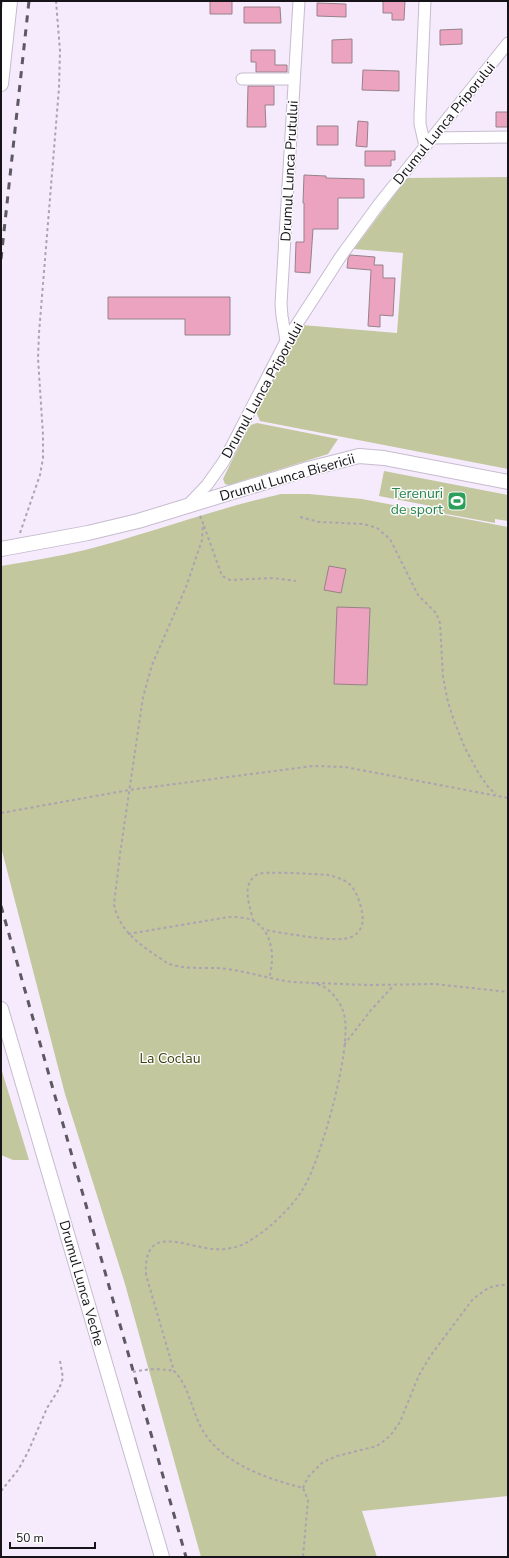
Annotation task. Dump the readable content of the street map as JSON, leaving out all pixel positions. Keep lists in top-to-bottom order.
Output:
{
  "streets": {
    "street": [
      "Drumul Lunca Priporului",
      "Drumul Lunca Prutului",
      "Drumul Lunca Bisericii",
      "Drumul Lunca Veche"
    ]
  },
  "crossings": [
    ["Drumul Lunca Priporului", "Drumul Lunca Prutului"],
    ["Drumul Lunca Priporului", "Drumul Lunca Bisericii"]
  ],
  "parks": ["La Coclau"],
  "places": {
    "sports": ["Terenuri de sport"]
  },
  "scale_bar": "50 m"
}
